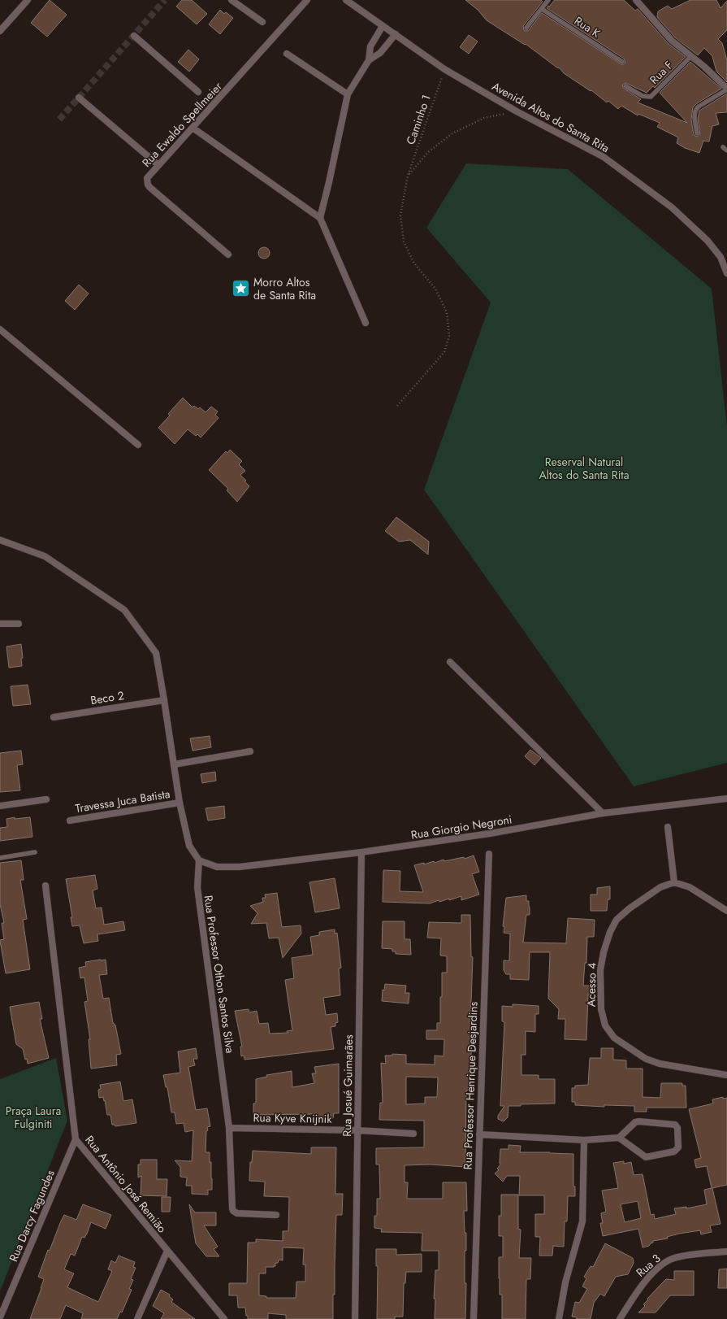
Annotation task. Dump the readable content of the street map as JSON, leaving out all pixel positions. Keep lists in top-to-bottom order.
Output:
{
  "streets": {
    "street": [
      "Avenida Altos do Santa Rita",
      "Rua Ewaldo Spellmeier",
      "Beco 2",
      "Travessa Juca Batista",
      "Rua Giorgio Negroni",
      "Rua Professor Othon Santos Silva",
      "Acesso 4",
      "Rua Josué Guimarães",
      "Rua Professor Henrique Desjardins",
      "Rua Kyve Knijnik",
      "Rua Antônio José Remião",
      "Rua Darcy Fagundes",
      "Rua 3"
    ],
    "lane": ["Rua K", "Rua F"],
    "path": ["Caminho 1"]
  },
  "crossings": [
    ["Avenida Altos do Santa Rita", "Caminho 1"],
    ["Rua Giorgio Negroni", "Rua Professor Othon Santos Silva"],
    ["Rua Giorgio Negroni", "Rua Josué Guimarães"],
    ["Rua Professor Othon Santos Silva", "Rua Kyve Knijnik"],
    ["Rua Josué Guimarães", "Rua Kyve Knijnik"],
    ["Rua Antônio José Remião", "Rua Darcy Fagundes"]
  ],
  "parks": ["Reserval Natural Altos do Santa Rita", "Praça Laura Fulginiti"],
  "places": {
    "place": ["Morro Altos de Santa Rita"]
  }
}
